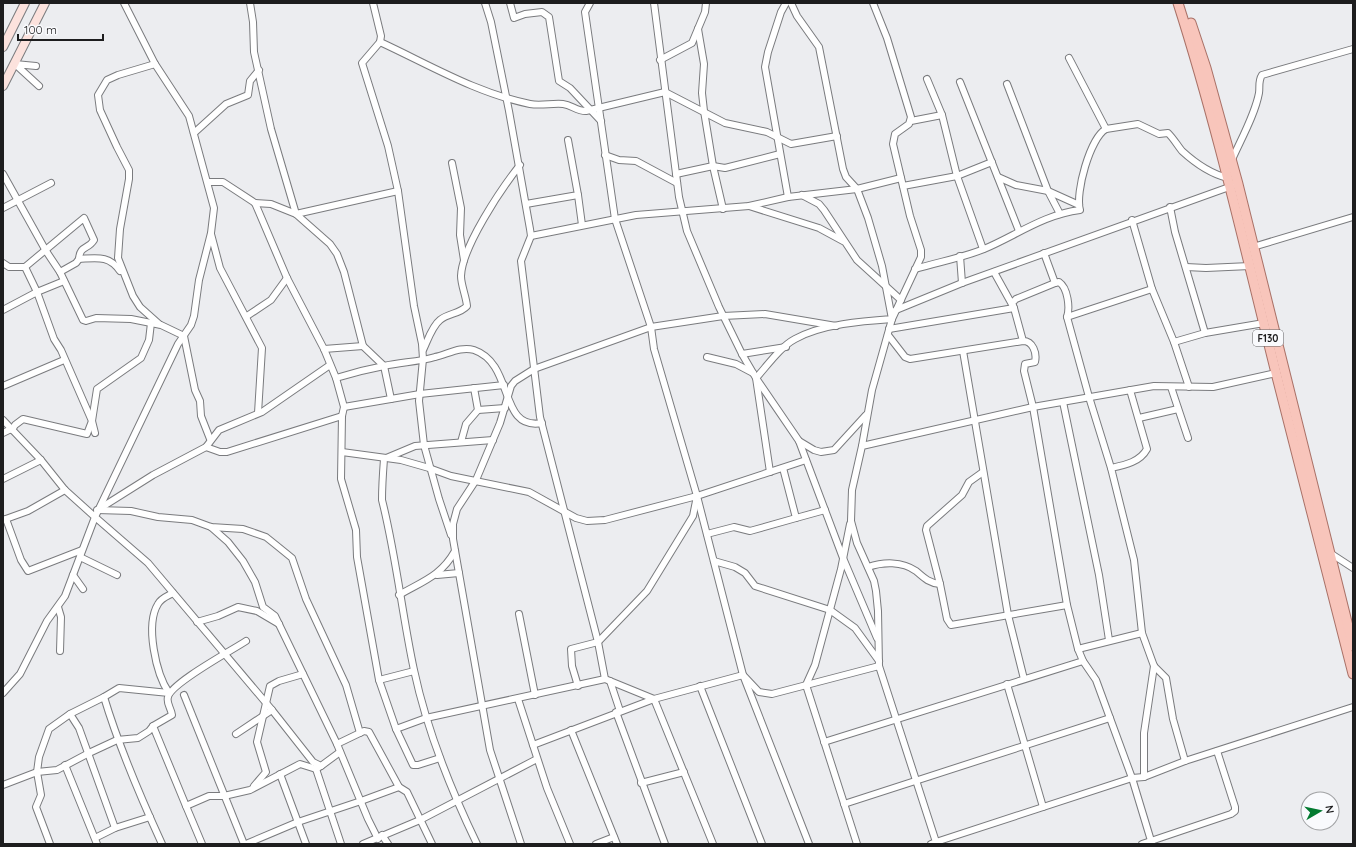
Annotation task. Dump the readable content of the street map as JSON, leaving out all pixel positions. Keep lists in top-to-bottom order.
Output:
{
  "streets": {
    "main road": ["F130"]
  },
  "scale_bar": "100 m",
  "north": "right"
}
